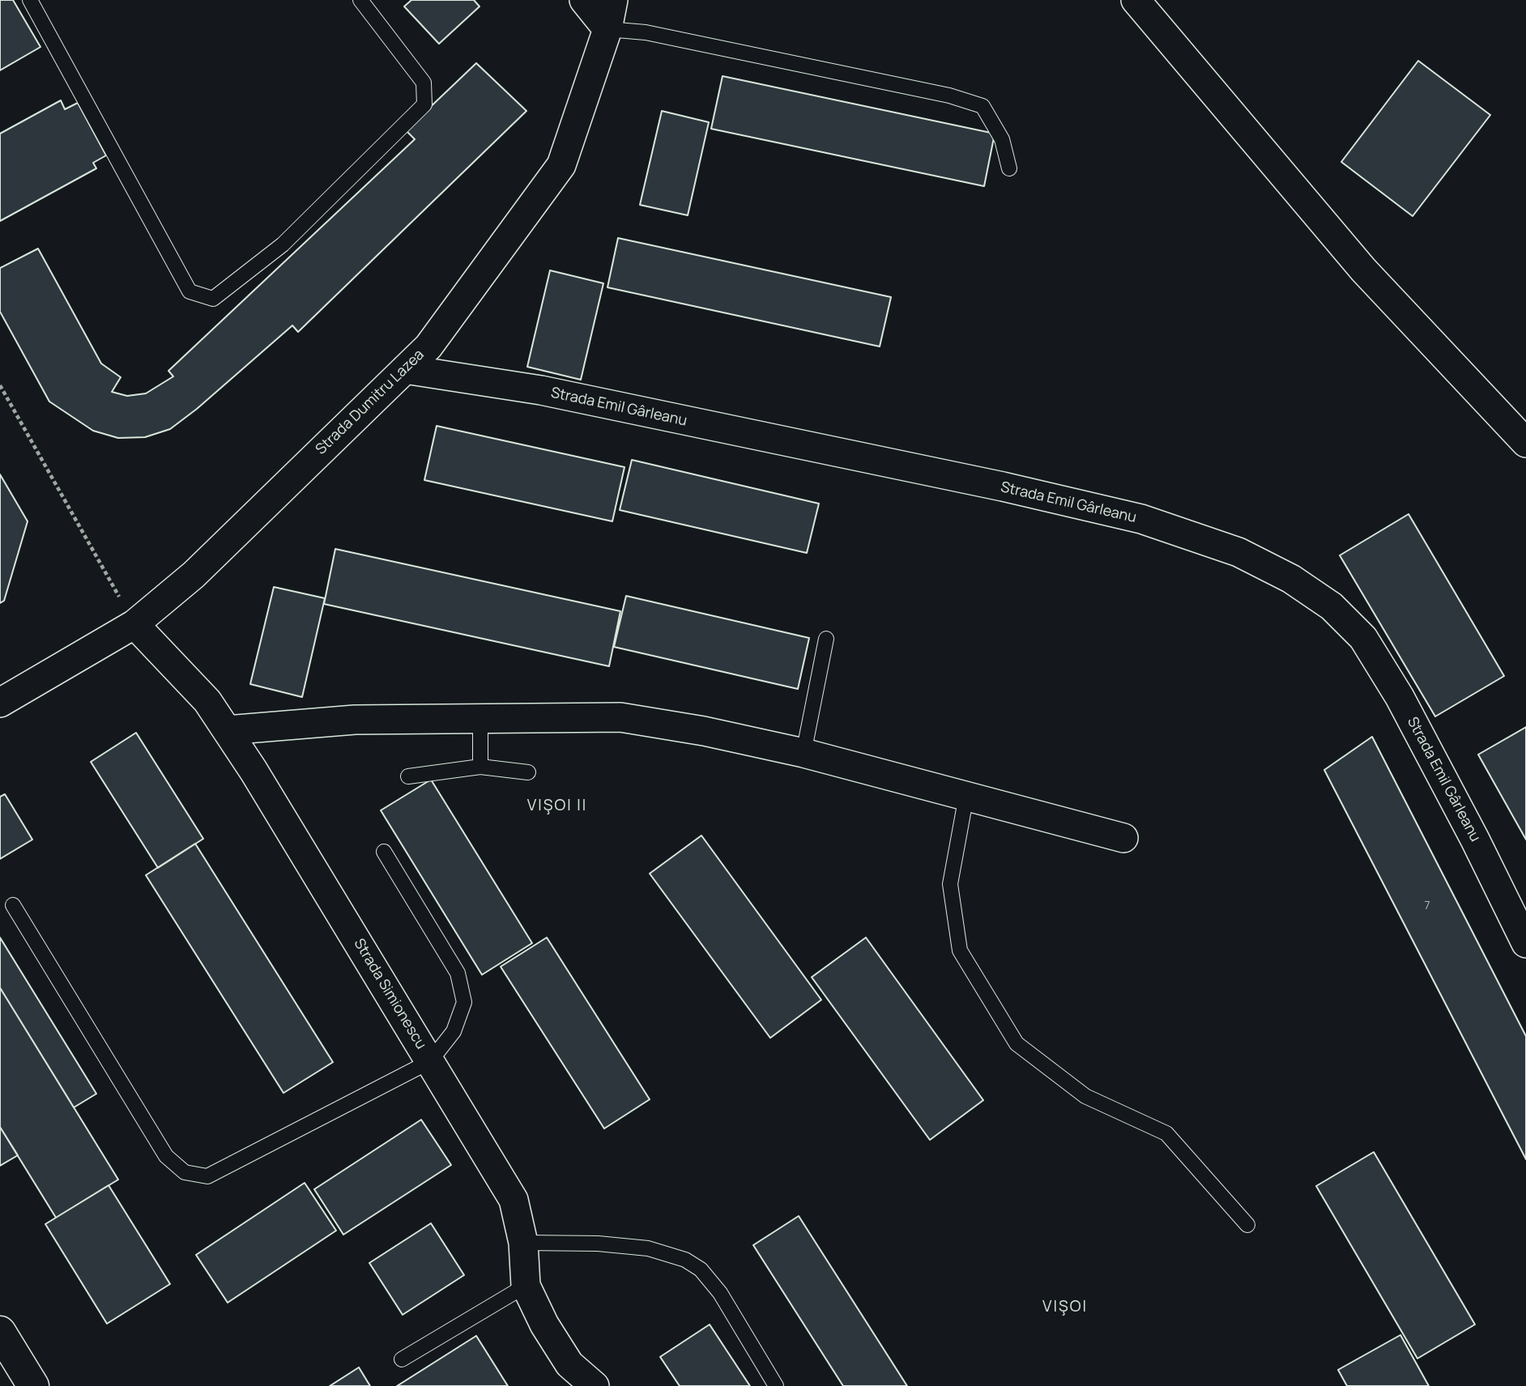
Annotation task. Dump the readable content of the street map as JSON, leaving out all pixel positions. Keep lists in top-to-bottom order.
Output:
{
  "streets": {
    "street": ["Strada Dumitru Lazea", "Strada Emil Gârleanu", "Strada Simionescu"]
  },
  "crossings": [
    ["Strada Dumitru Lazea", "Strada Emil Gârleanu"],
    ["Strada Dumitru Lazea", "Strada Simionescu"]
  ],
  "districts": ["VIŞOI II", "VIŞOI"],
  "house_numbers": ["7"]
}
